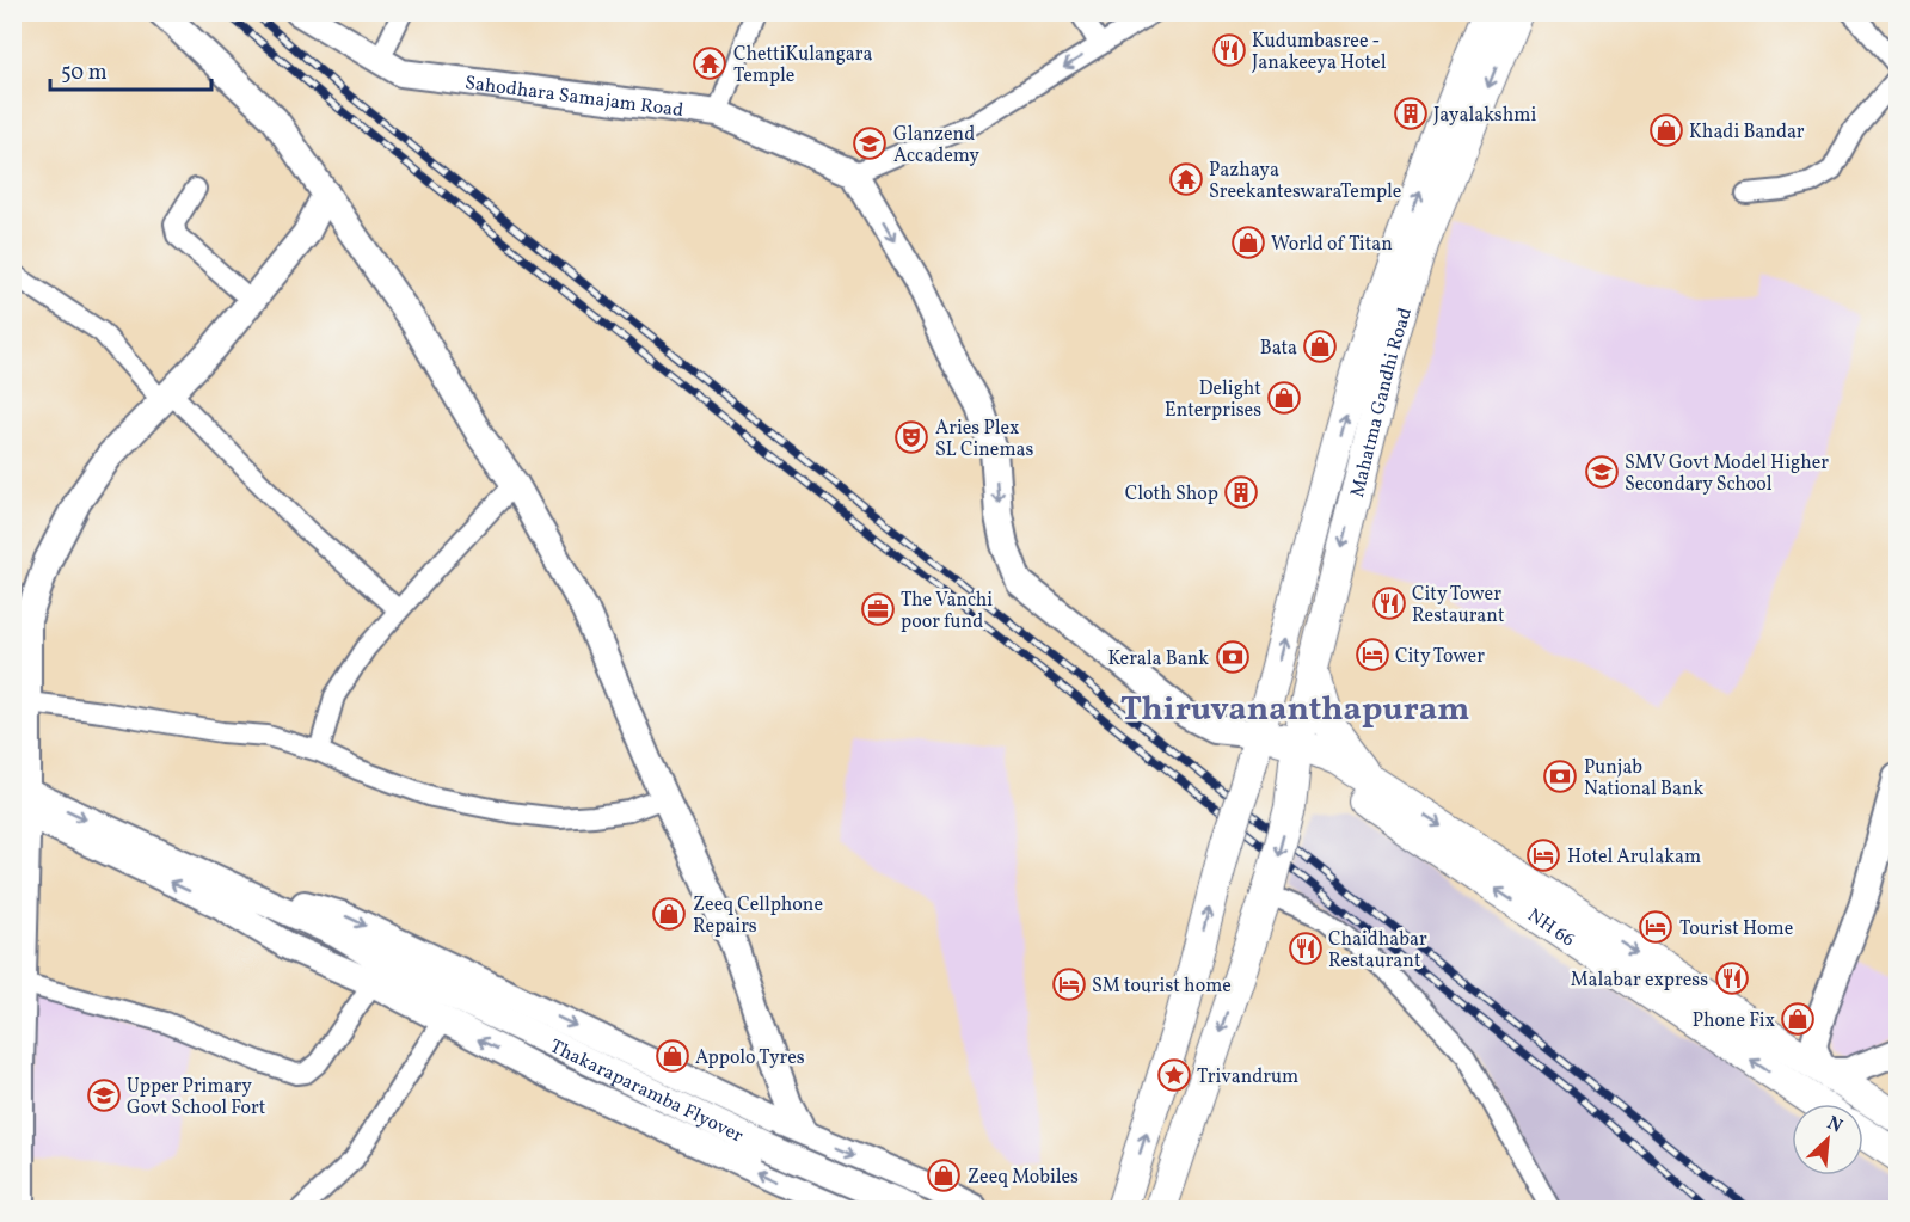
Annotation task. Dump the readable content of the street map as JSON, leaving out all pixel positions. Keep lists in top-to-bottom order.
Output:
{
  "streets": {
    "main road": ["Mahatma Gandhi Road", "NH 66"],
    "street": ["Sahodhara Samajam Road", "Thakaraparamba Flyover"]
  },
  "crossings": [
    ["Mahatma Gandhi Road", "NH 66"]
  ],
  "districts": ["Thiruvananthapuram"],
  "places": {
    "restaurant": [
      "Kudumbasree - Janakeeya Hotel",
      "City Tower Restaurant",
      "Chaidhabar Restaurant",
      "Malabar express"
    ],
    "temple": ["ChettiKulangara Temple", "Pazhaya SreekanteswaraTemple"],
    "building": ["Jayalakshmi", "Cloth Shop"],
    "shop": [
      "Khadi Bandar",
      "World of Titan",
      "Bata",
      "Delight Enterprises",
      "Zeeq Cellphone Repairs",
      "Phone Fix",
      "Appolo Tyres",
      "Zeeq Mobiles"
    ],
    "school or university": ["Glanzend Accademy", "SMV Govt Model Higher Secondary School", "Upper Primary Govt School Fort"],
    "theatre": ["Aries Plex SL Cinemas"],
    "office": ["The Vanchi poor fund"],
    "hotel": [
      "City Tower",
      "Hotel Arulakam",
      "Tourist Home",
      "SM tourist home"
    ],
    "bank": ["Kerala Bank", "Punjab National Bank"],
    "place": ["Trivandrum"]
  },
  "scale_bar": "50 m",
  "north": "top right"
}
